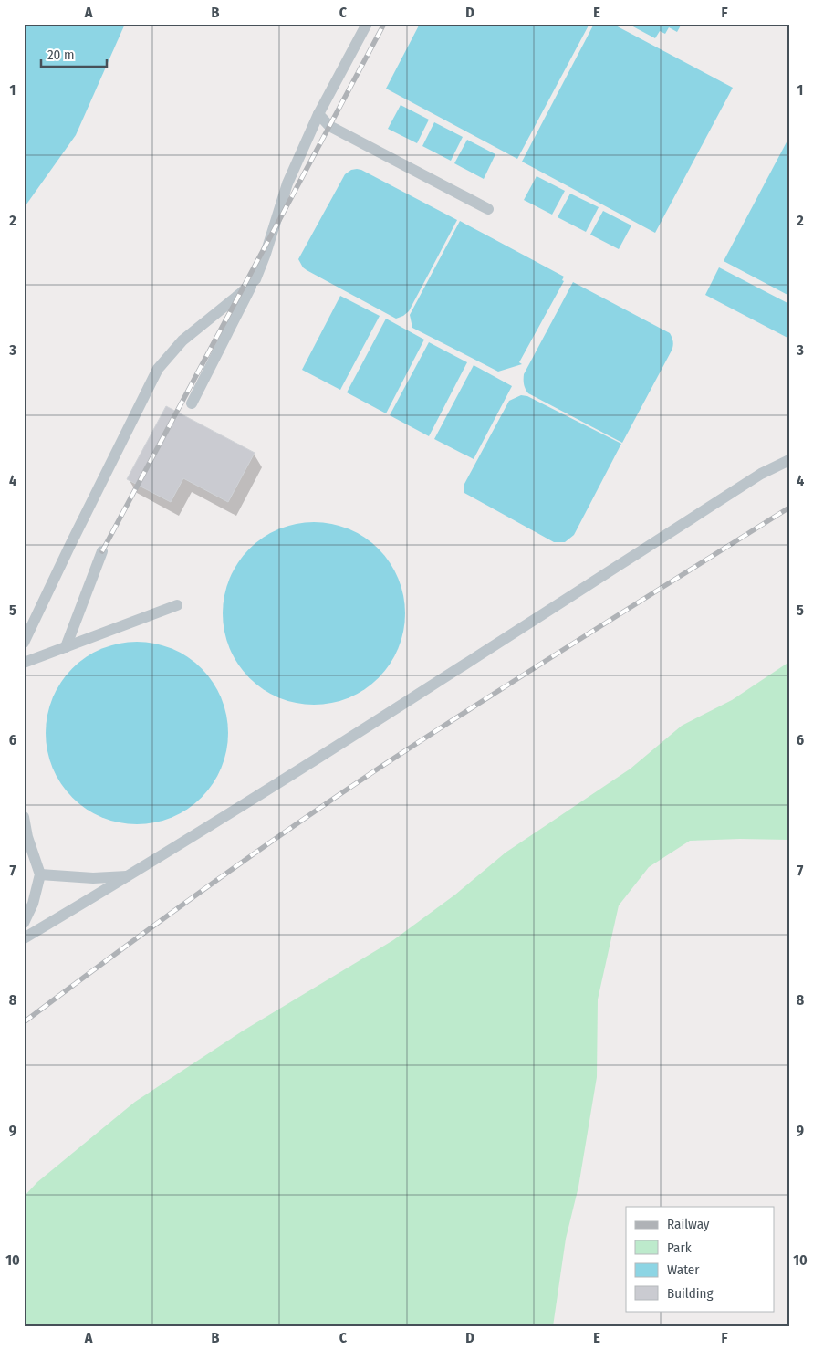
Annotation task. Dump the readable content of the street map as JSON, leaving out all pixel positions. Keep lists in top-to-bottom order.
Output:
{
  "legend": [
    "Railway",
    "Park",
    "Water",
    "Building"
  ],
  "scale_bar": "20 m",
  "grid": {
    "columns": [
      "A",
      "B",
      "C",
      "D",
      "E",
      "F"
    ],
    "rows": [
      "1",
      "2",
      "3",
      "4",
      "5",
      "6",
      "7",
      "8",
      "9",
      "10"
    ]
  }
}
